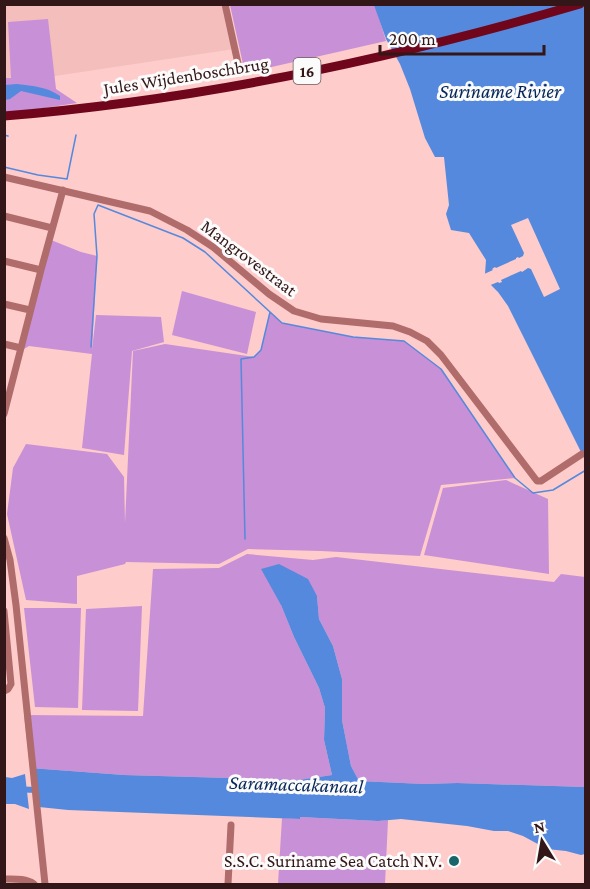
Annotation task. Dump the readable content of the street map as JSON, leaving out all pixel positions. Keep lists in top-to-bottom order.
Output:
{
  "streets": {
    "main road": ["16", "Jules Wijdenboschbrug"],
    "street": ["Mangrovestraat"]
  },
  "water": ["Suriname Rivier", "Saramaccakanaal"],
  "places": ["S.S.C. Suriname Sea Catch N.V."],
  "scale_bar": "200 m",
  "north": "top"
}
